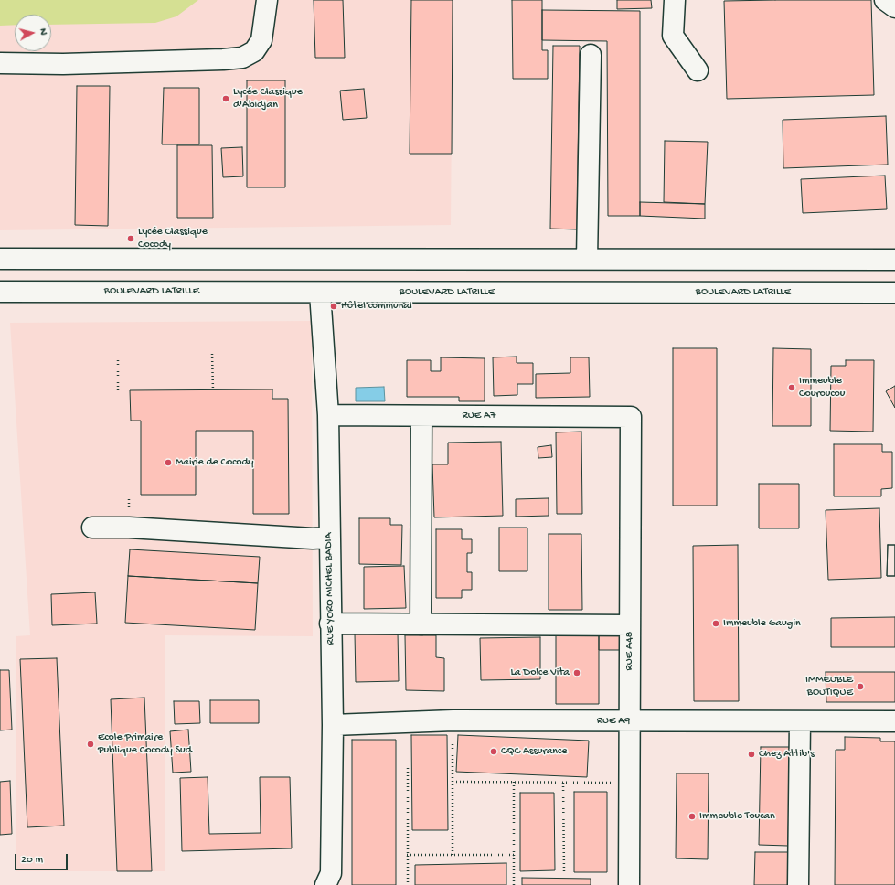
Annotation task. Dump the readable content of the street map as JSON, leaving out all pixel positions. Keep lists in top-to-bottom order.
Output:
{
  "streets": {
    "street": [
      "BOULEVARD LATRILLE",
      "RUE A7",
      "RUE YORO MICHEL BADIA",
      "RUE A48",
      "RUE A9"
    ]
  },
  "crossings": [
    ["BOULEVARD LATRILLE", "RUE YORO MICHEL BADIA"],
    ["RUE A7", "RUE YORO MICHEL BADIA"],
    ["RUE A7", "RUE A48"],
    ["RUE YORO MICHEL BADIA", "RUE A9"],
    ["RUE A48", "RUE A9"]
  ],
  "places": [
    "Lycée Classique d'Abidjan",
    "Lycée Classique Cocody",
    "Hôtel communal",
    "Immeuble Couroucou",
    "Mairie de Cocody",
    "Immeuble Gaugin",
    "La Dolce Vita",
    "IMMEUBLE BOUTIQUE",
    "Ecole Primaire Publique Cocody Sud",
    "CQC Assurance",
    "Chez Attib's",
    "Immeuble Toucan"
  ],
  "scale_bar": "20 m",
  "north": "right"
}
